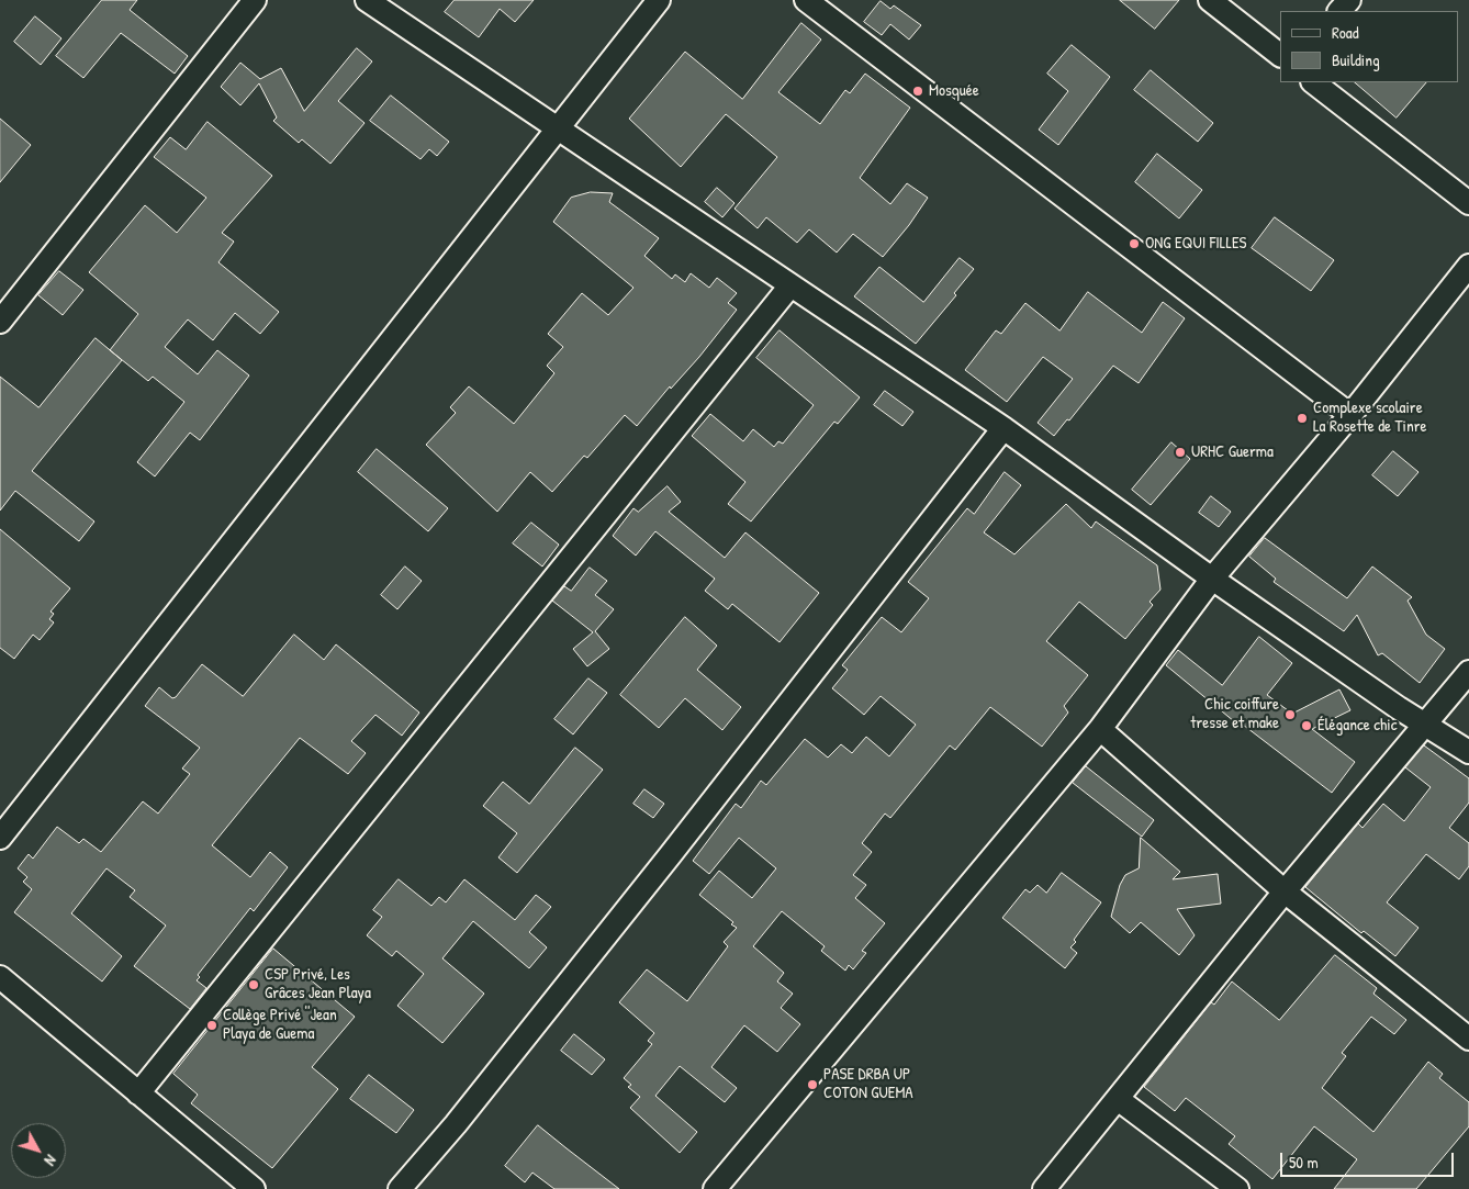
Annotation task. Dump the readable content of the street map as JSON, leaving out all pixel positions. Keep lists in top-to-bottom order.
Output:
{
  "places": [
    "Mosquée",
    "ONG EQUI FILLES",
    "Complexe scolaire La Rosette de Tinre",
    "URHC Guerma",
    "Chic coiffure tresse et make",
    "Élégance chic",
    "CSP Privé, Les Grâces Jean Playa",
    "Collège Privé ''Jean Playa de Guema",
    "PASE DRBA UP COTON GUEMA"
  ],
  "legend": ["Road", "Building"],
  "scale_bar": "50 m",
  "north": "bottom right"
}
